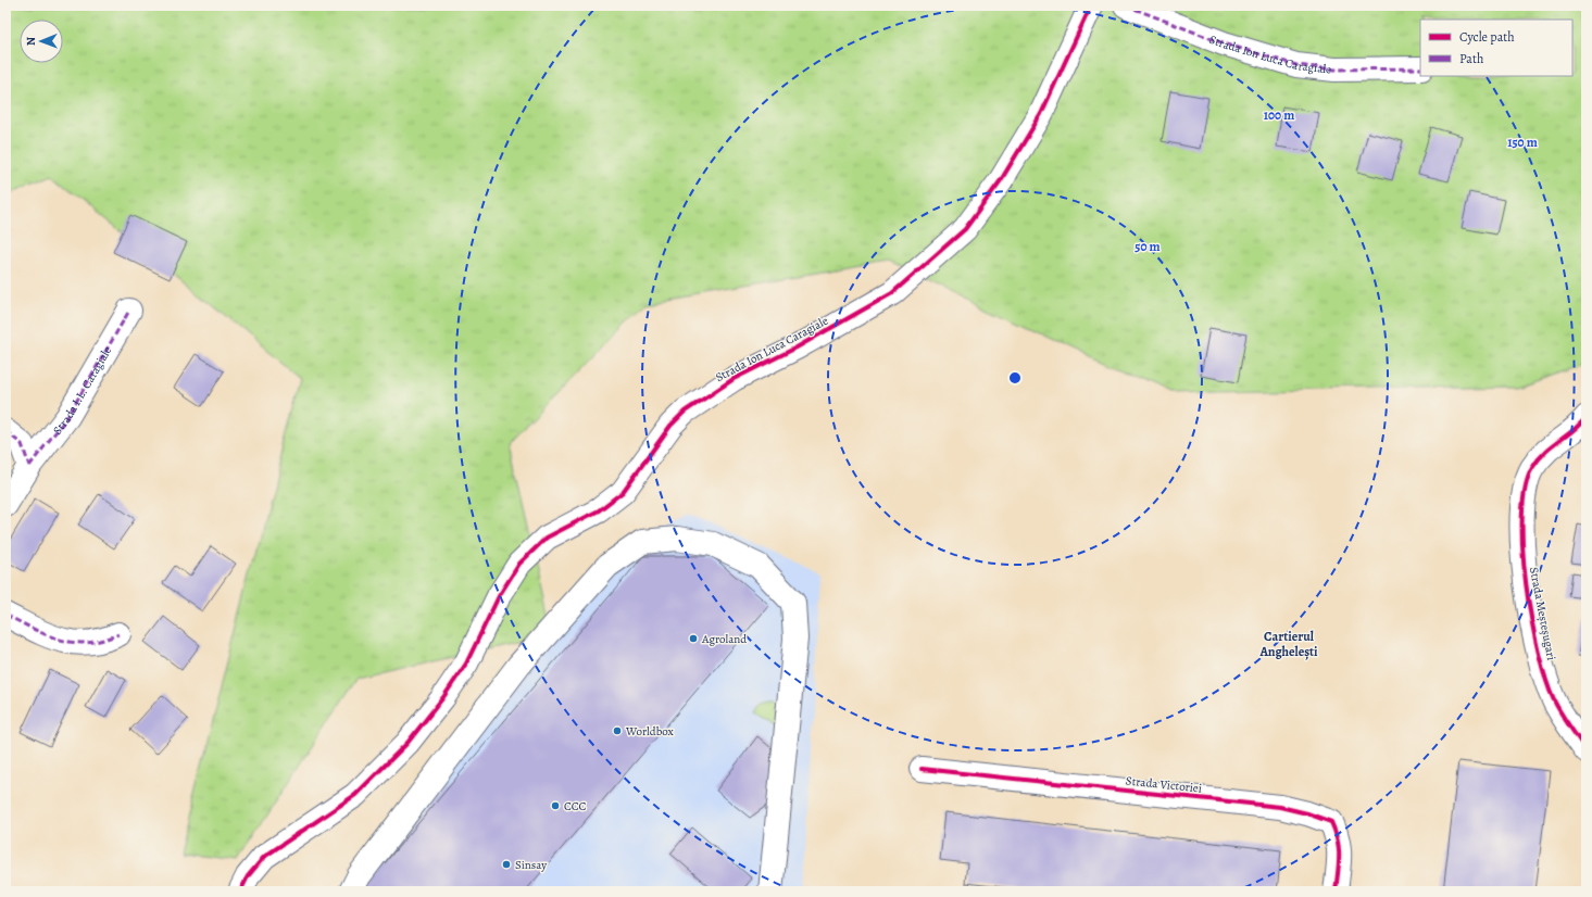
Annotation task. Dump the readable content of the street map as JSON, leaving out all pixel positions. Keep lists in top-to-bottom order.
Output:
{
  "streets": {
    "street": [
      "Strada Ion Luca Caragiale",
      "Strada I.L. Caragiale",
      "Strada Meșteșugari",
      "Strada Victoriei"
    ]
  },
  "districts": ["Cartierul Anghelești"],
  "places": [
    "Agroland",
    "Worldbox",
    "CCC",
    "Sinsay"
  ],
  "legend": ["Cycle path", "Path"],
  "north": "left",
  "rings": ["100 m", "150 m", "50 m"]
}
